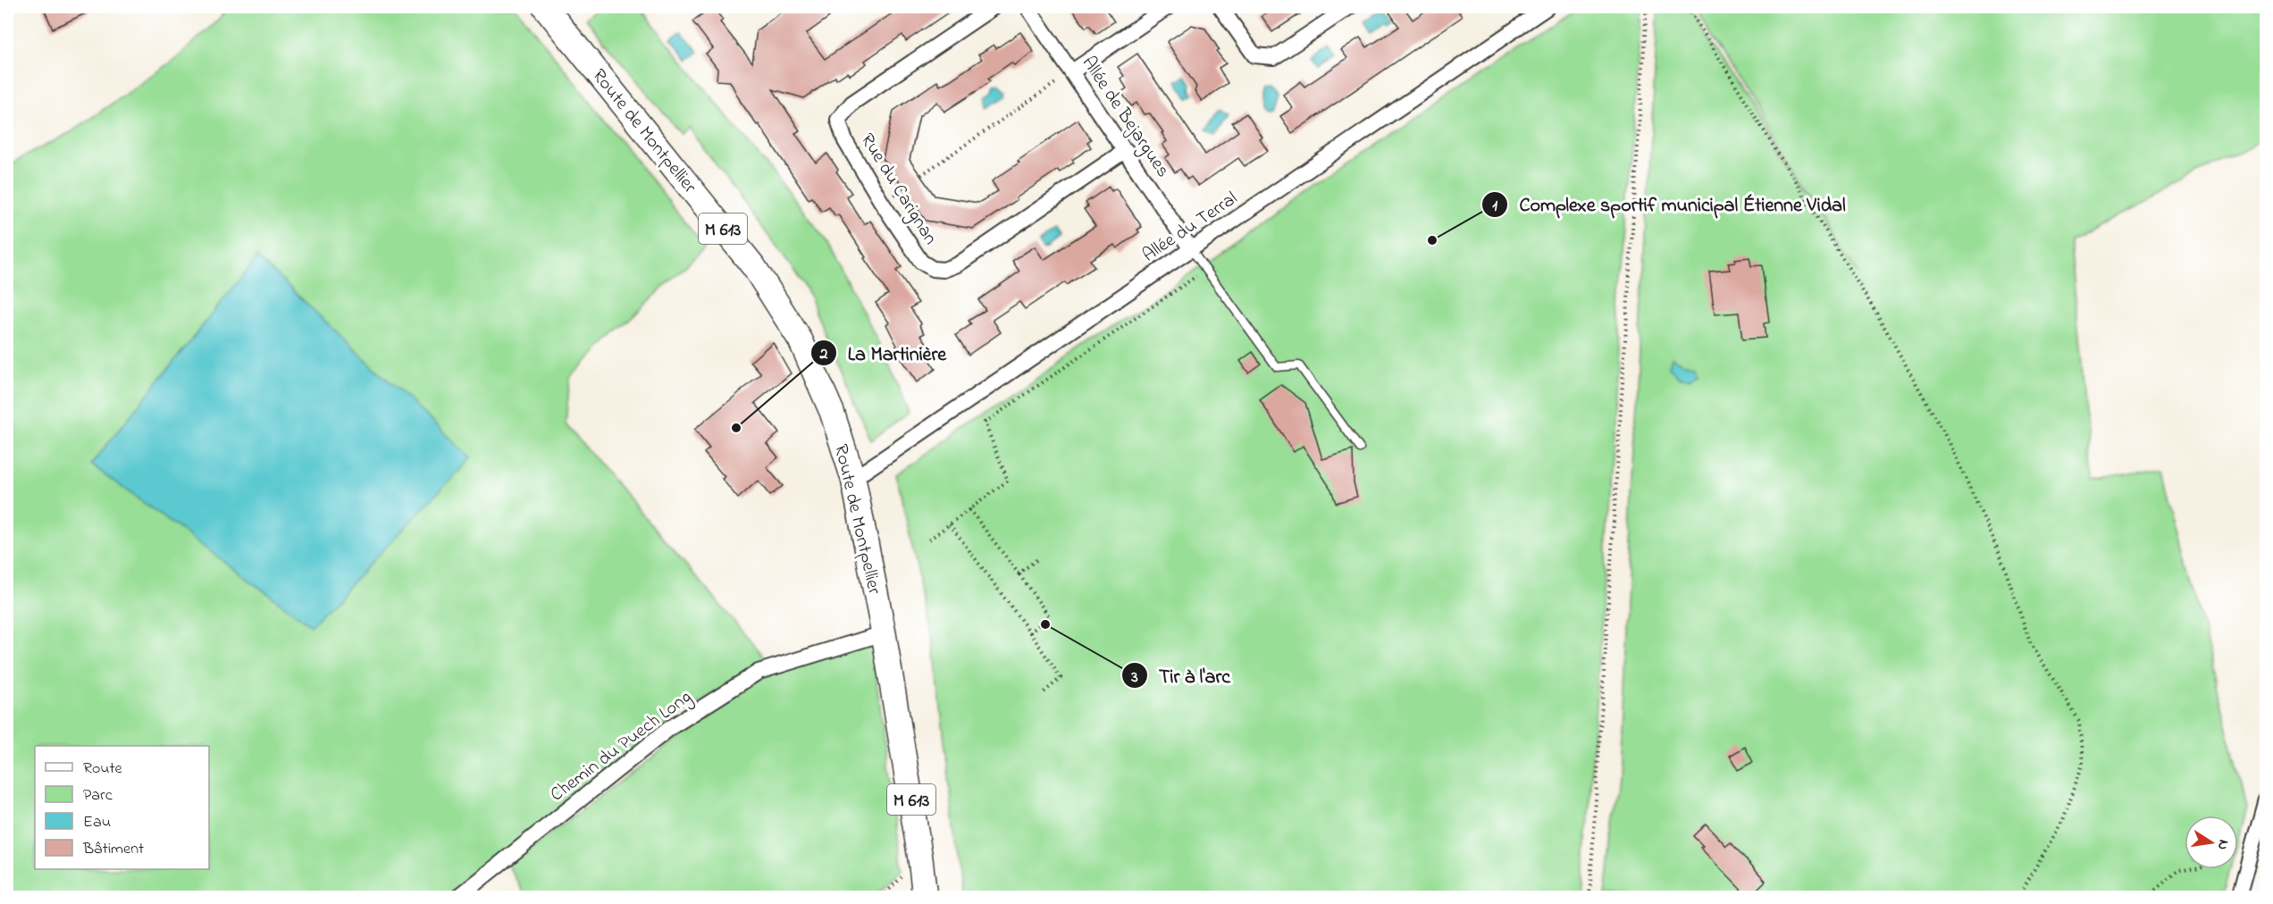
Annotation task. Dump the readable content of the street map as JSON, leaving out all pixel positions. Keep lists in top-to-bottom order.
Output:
{
  "streets": {
    "main road": ["Route de Montpellier", "M 613"],
    "street": [
      "Allée de Bejargues",
      "Rue du Carignan",
      "Allée du Terral",
      "Chemin du Puech Long"
    ]
  },
  "crossings": [
    ["Allée de Bejargues", "Rue du Carignan"],
    ["Allée de Bejargues", "Allée du Terral"],
    ["Route de Montpellier", "Allée du Terral"],
    ["Route de Montpellier", "Chemin du Puech Long"]
  ],
  "places": ["Complexe sportif municipal Étienne Vidal", "La Martinière", "Tir à l'arc"],
  "legend": [
    "Route",
    "Parc",
    "Eau",
    "Bâtiment"
  ],
  "north": "right"
}
